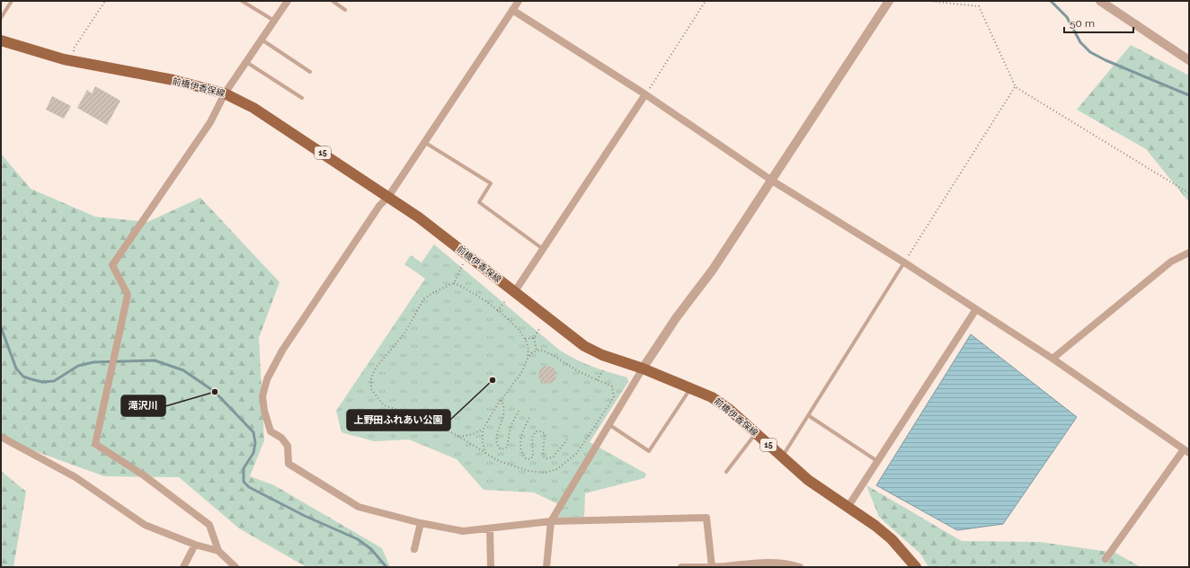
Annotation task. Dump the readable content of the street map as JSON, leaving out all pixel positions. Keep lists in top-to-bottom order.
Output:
{
  "streets": {
    "main road": ["前橋伊香保線", "15"]
  },
  "places": ["上野田ふれあい公園", "滝沢川"],
  "scale_bar": "50 m"
}
